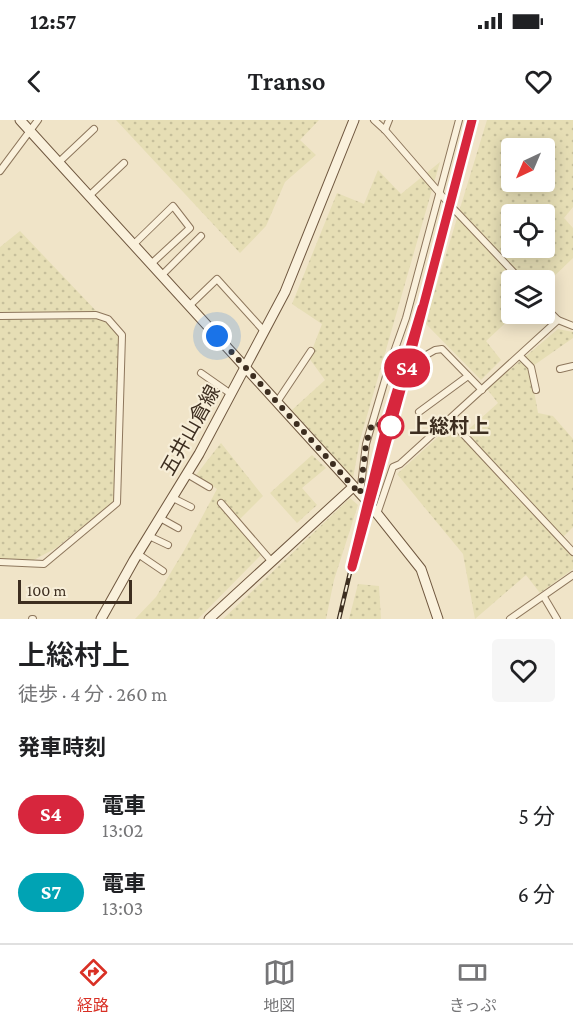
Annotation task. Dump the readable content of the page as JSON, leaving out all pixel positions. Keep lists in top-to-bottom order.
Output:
{
  "streets": {
    "street": ["五井山倉線"]
  },
  "places": ["上総村上"],
  "scale_bar": "100 m",
  "north": "bottom left",
  "page": {
    "status": "12:57",
    "header": "Transo",
    "on_map": "S4",
    "scale": "100 m",
    "heading": [
      ["上総村上", "徒歩 · 4 分 · 260 m"],
      "発車時刻"
    ],
    "list": [
      {
        "mark": "S4",
        "name": "電車",
        "note": "13:02",
        "value": "5 分"
      },
      {
        "mark": "S7",
        "name": "電車",
        "note": "13:03",
        "value": "6 分"
      }
    ],
    "tabs": ["経路", "地図", "きっぷ"]
  }
}
